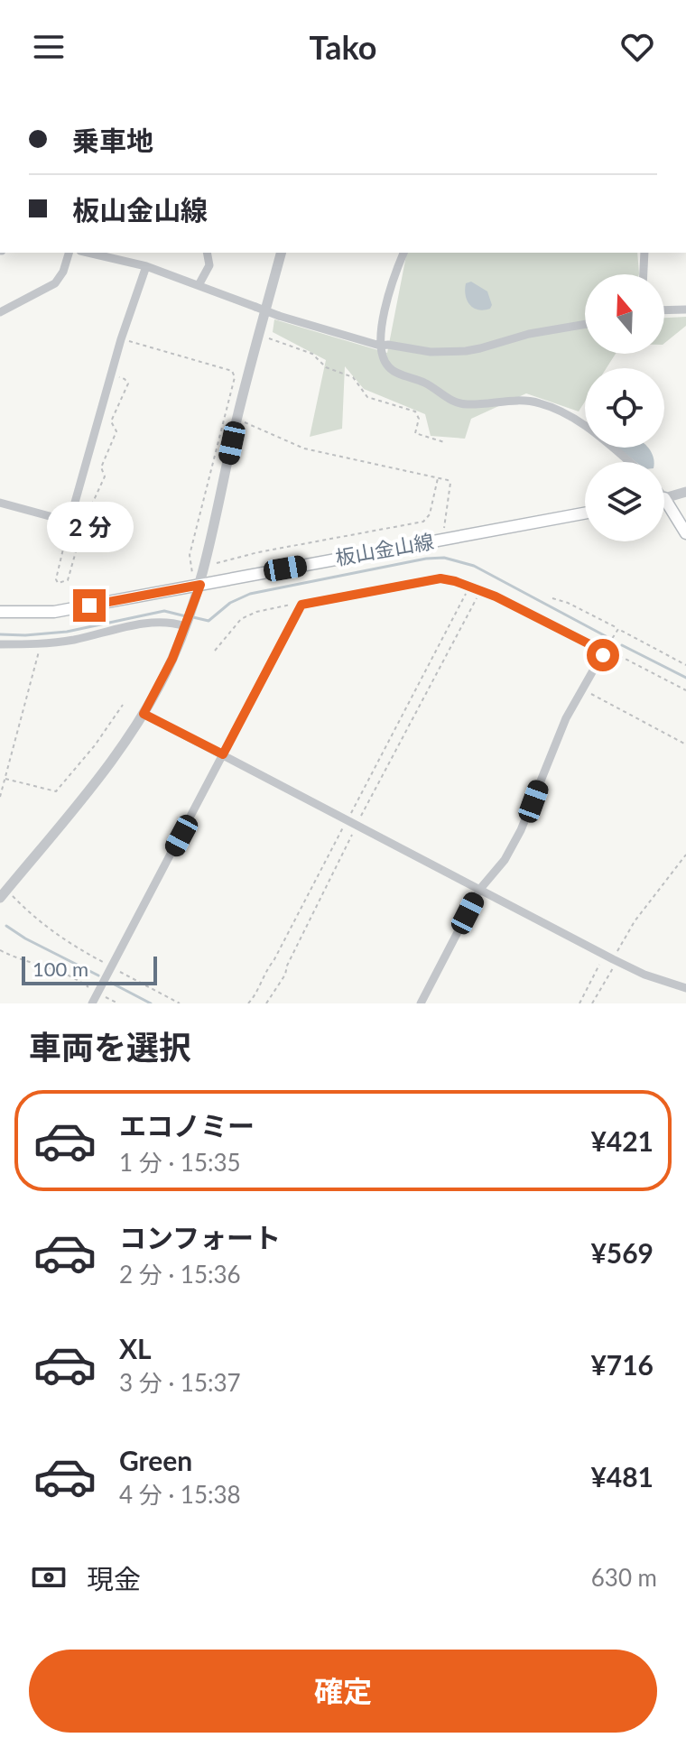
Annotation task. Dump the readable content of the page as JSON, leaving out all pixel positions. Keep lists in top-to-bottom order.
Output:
{
  "streets": {
    "main road": ["板山金山線"]
  },
  "scale_bar": "100 m",
  "north": "top",
  "page": {
    "header": "Tako",
    "banner": ["乗車地", "板山金山線"],
    "bubble": "2 分",
    "scale": "100 m",
    "heading": "車両を選択",
    "list": [
      {
        "name": "エコノミー",
        "note": "1 分 · 15:35",
        "value": "¥421"
      },
      {
        "name": "コンフォート",
        "note": "2 分 · 15:36",
        "value": "¥569"
      },
      {
        "name": "XL",
        "note": "3 分 · 15:37",
        "value": "¥716"
      },
      {
        "name": "Green",
        "note": "4 分 · 15:38",
        "value": "¥481"
      }
    ],
    "pay": ["現金", "630 m"],
    "buttons": "確定"
  }
}
